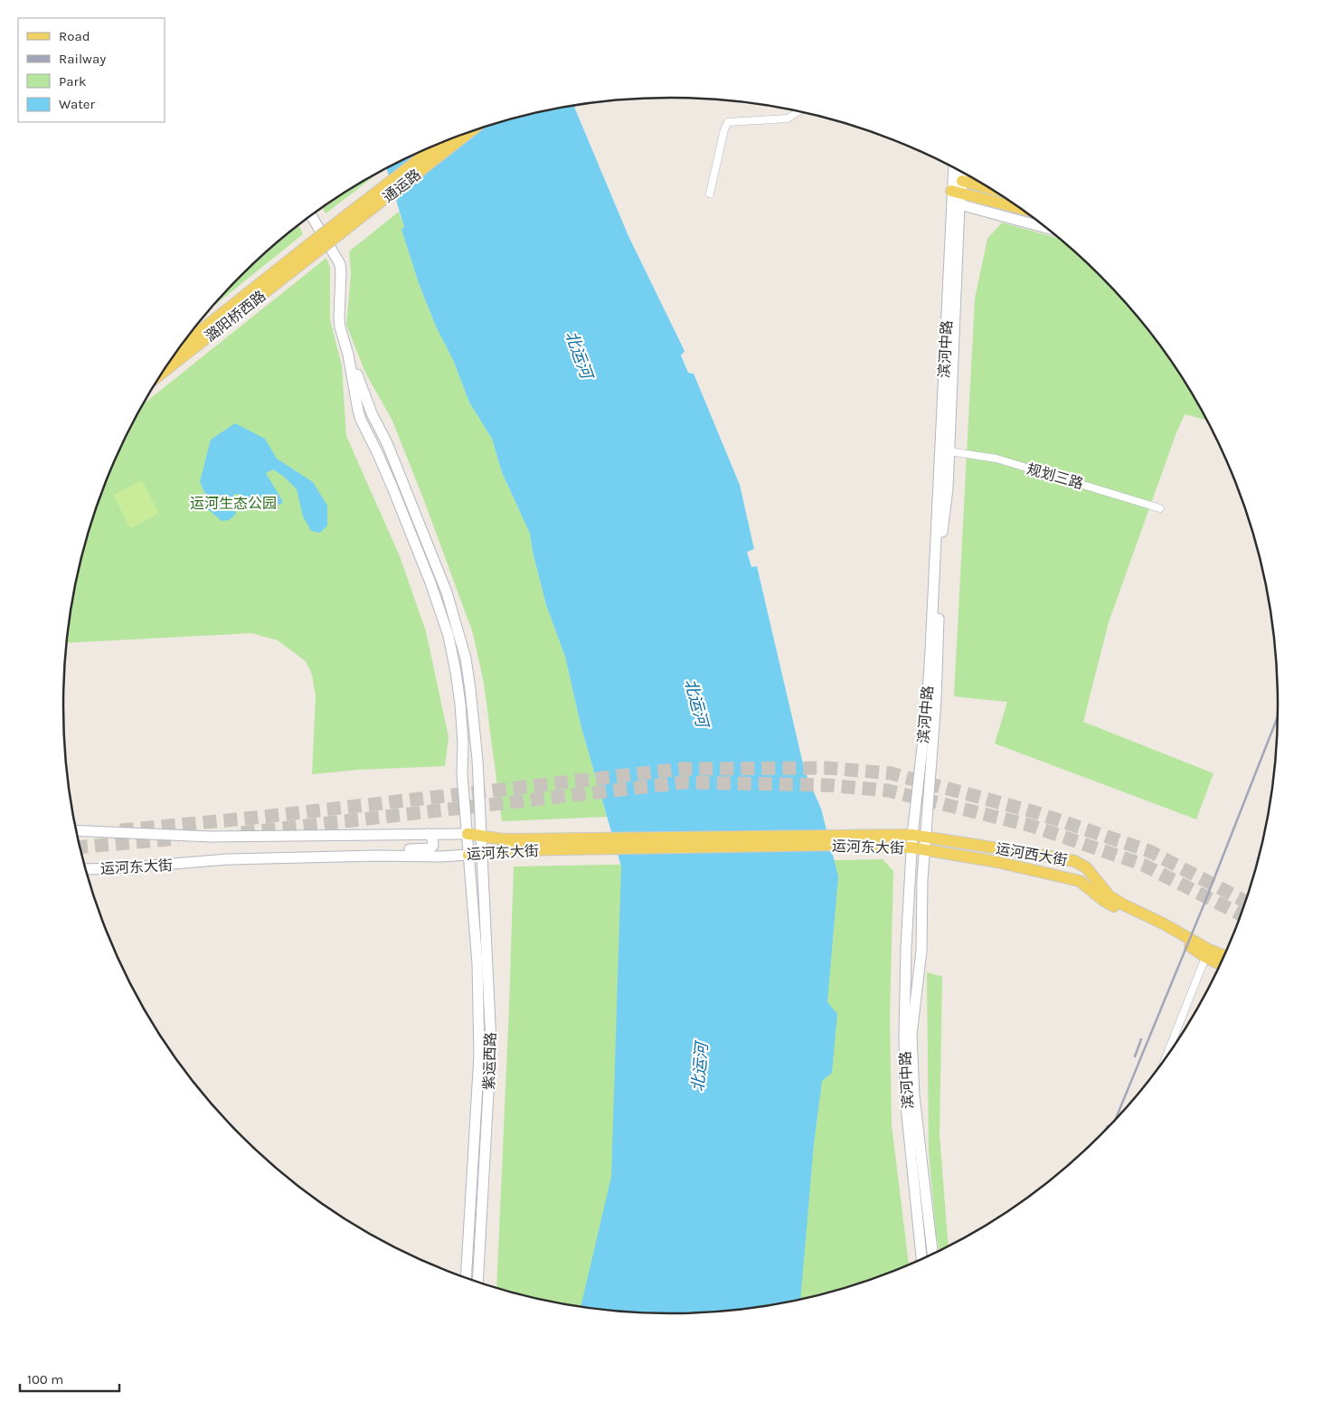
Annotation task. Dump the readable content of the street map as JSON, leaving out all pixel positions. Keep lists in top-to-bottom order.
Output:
{
  "streets": {
    "main road": [
      "通运路",
      "潞阳桥西路",
      "滨河中路",
      "运河东大街",
      "运河西大街",
      "紫运西路"
    ],
    "street": ["规划三路"]
  },
  "crossings": [
    ["通运路", "潞阳桥西路"],
    ["滨河中路", "规划三路"],
    ["滨河中路", "运河东大街"],
    ["滨河中路", "运河西大街"],
    ["运河东大街", "运河西大街"],
    ["运河东大街", "紫运西路"]
  ],
  "water": ["北运河"],
  "parks": ["运河生态公园"],
  "legend": [
    "Road",
    "Railway",
    "Park",
    "Water"
  ],
  "scale_bar": "100 m"
}
